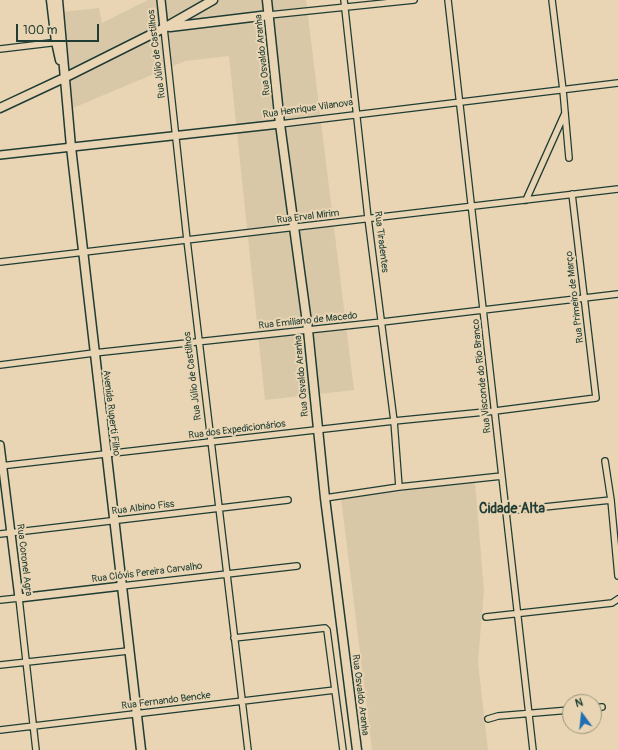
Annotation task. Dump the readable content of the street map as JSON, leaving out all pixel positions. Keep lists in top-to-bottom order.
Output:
{
  "streets": {
    "main road": ["Rua Osvaldo Aranha", "Avenida Ruperti Filho"],
    "street": [
      "Rua Júlio de Castilhos",
      "Rua Henrique Vilanova",
      "Rua Erval Mirim",
      "Rua Tiradentes",
      "Rua Primeiro de Março",
      "Rua Emiliano de Macedo",
      "Rua Visconde do Rio Branco",
      "Rua dos Expedicionários",
      "Rua Albino Fiss",
      "Rua Coronel Agra",
      "Rua Clóvis Pereira Carvalho",
      "Rua Fernando Bencke"
    ]
  },
  "crossings": [
    ["Rua Júlio de Castilhos", "Rua Henrique Vilanova"],
    ["Rua Júlio de Castilhos", "Rua Erval Mirim"],
    ["Rua Júlio de Castilhos", "Rua Emiliano de Macedo"],
    ["Rua Júlio de Castilhos", "Rua dos Expedicionários"],
    ["Rua Júlio de Castilhos", "Rua Albino Fiss"],
    ["Rua Júlio de Castilhos", "Rua Clóvis Pereira Carvalho"],
    ["Rua Júlio de Castilhos", "Rua Fernando Bencke"],
    ["Rua Osvaldo Aranha", "Rua Henrique Vilanova"],
    ["Rua Osvaldo Aranha", "Rua Erval Mirim"],
    ["Rua Osvaldo Aranha", "Rua Emiliano de Macedo"],
    ["Rua Osvaldo Aranha", "Rua dos Expedicionários"],
    ["Rua Henrique Vilanova", "Rua Tiradentes"],
    ["Rua Henrique Vilanova", "Rua Visconde do Rio Branco"],
    ["Rua Henrique Vilanova", "Avenida Ruperti Filho"],
    ["Rua Erval Mirim", "Rua Tiradentes"],
    ["Rua Erval Mirim", "Rua Primeiro de Março"],
    ["Rua Erval Mirim", "Rua Visconde do Rio Branco"],
    ["Rua Erval Mirim", "Avenida Ruperti Filho"],
    ["Rua Tiradentes", "Rua Emiliano de Macedo"],
    ["Rua Tiradentes", "Rua dos Expedicionários"],
    ["Rua Primeiro de Março", "Rua Emiliano de Macedo"],
    ["Rua Primeiro de Março", "Rua dos Expedicionários"],
    ["Rua Emiliano de Macedo", "Rua Visconde do Rio Branco"],
    ["Rua Emiliano de Macedo", "Avenida Ruperti Filho"],
    ["Rua Visconde do Rio Branco", "Rua dos Expedicionários"],
    ["Avenida Ruperti Filho", "Rua dos Expedicionários"],
    ["Avenida Ruperti Filho", "Rua Albino Fiss"],
    ["Avenida Ruperti Filho", "Rua Clóvis Pereira Carvalho"],
    ["Avenida Ruperti Filho", "Rua Fernando Bencke"],
    ["Rua dos Expedicionários", "Rua Coronel Agra"],
    ["Rua Albino Fiss", "Rua Coronel Agra"],
    ["Rua Coronel Agra", "Rua Clóvis Pereira Carvalho"],
    ["Rua Coronel Agra", "Rua Fernando Bencke"]
  ],
  "districts": ["Cidade Alta"],
  "scale_bar": "100 m",
  "north": "top"
}
